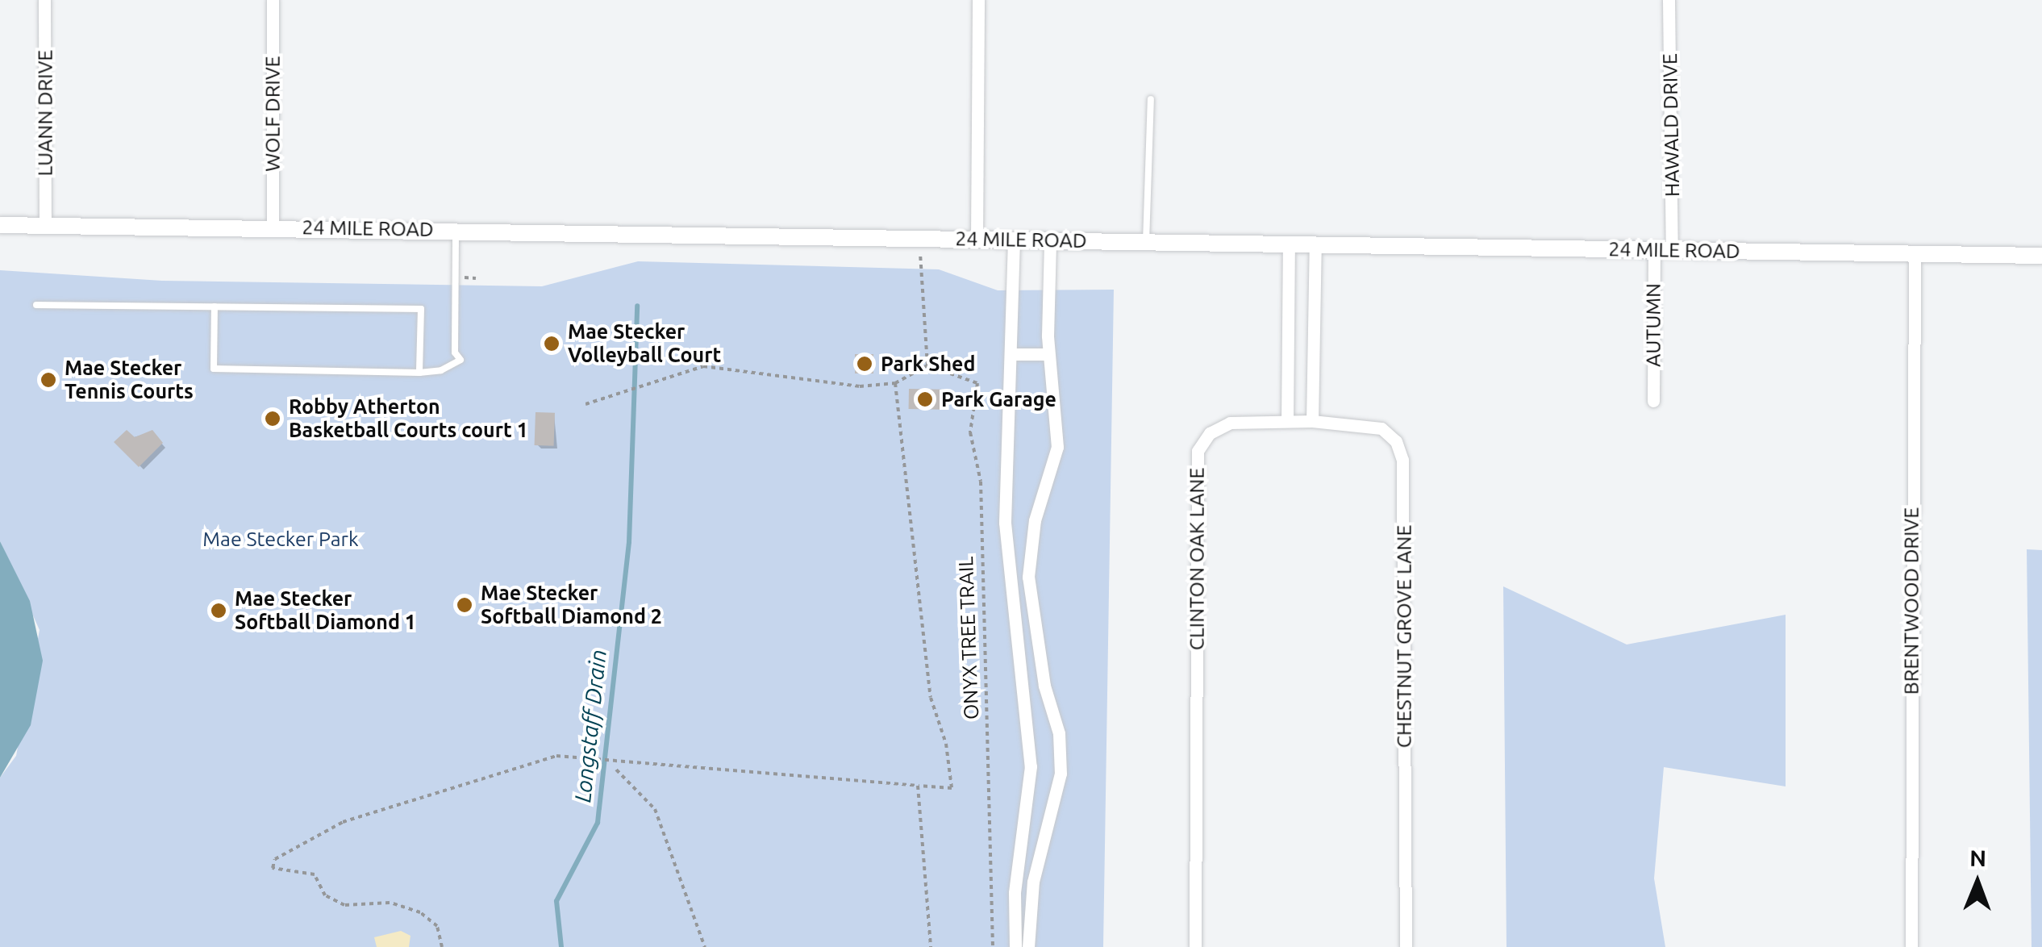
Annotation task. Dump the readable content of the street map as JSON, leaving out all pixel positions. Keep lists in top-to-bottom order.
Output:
{
  "streets": {
    "street": [
      "LUANN DRIVE",
      "WOLF DRIVE",
      "HAWALD DRIVE",
      "24 MILE ROAD",
      "AUTUMN",
      "CLINTON OAK LANE",
      "BRENTWOOD DRIVE",
      "CHESTNUT GROVE LANE"
    ],
    "path": ["ONYX TREE TRAIL"]
  },
  "crossings": [
    ["LUANN DRIVE", "24 MILE ROAD"],
    ["WOLF DRIVE", "24 MILE ROAD"],
    ["HAWALD DRIVE", "24 MILE ROAD"],
    ["24 MILE ROAD", "AUTUMN"],
    ["24 MILE ROAD", "BRENTWOOD DRIVE"],
    ["CLINTON OAK LANE", "CHESTNUT GROVE LANE"]
  ],
  "water": ["Longstaff Drain"],
  "parks": ["Mae Stecker Park"],
  "places": [
    "Mae Stecker Volleyball Court",
    "Park Shed",
    "Mae Stecker Tennis Courts",
    "Park Garage",
    "Robby Atherton Basketball Courts court 1",
    "Mae Stecker Softball Diamond 2",
    "Mae Stecker Softball Diamond 1"
  ],
  "north": "top"
}
